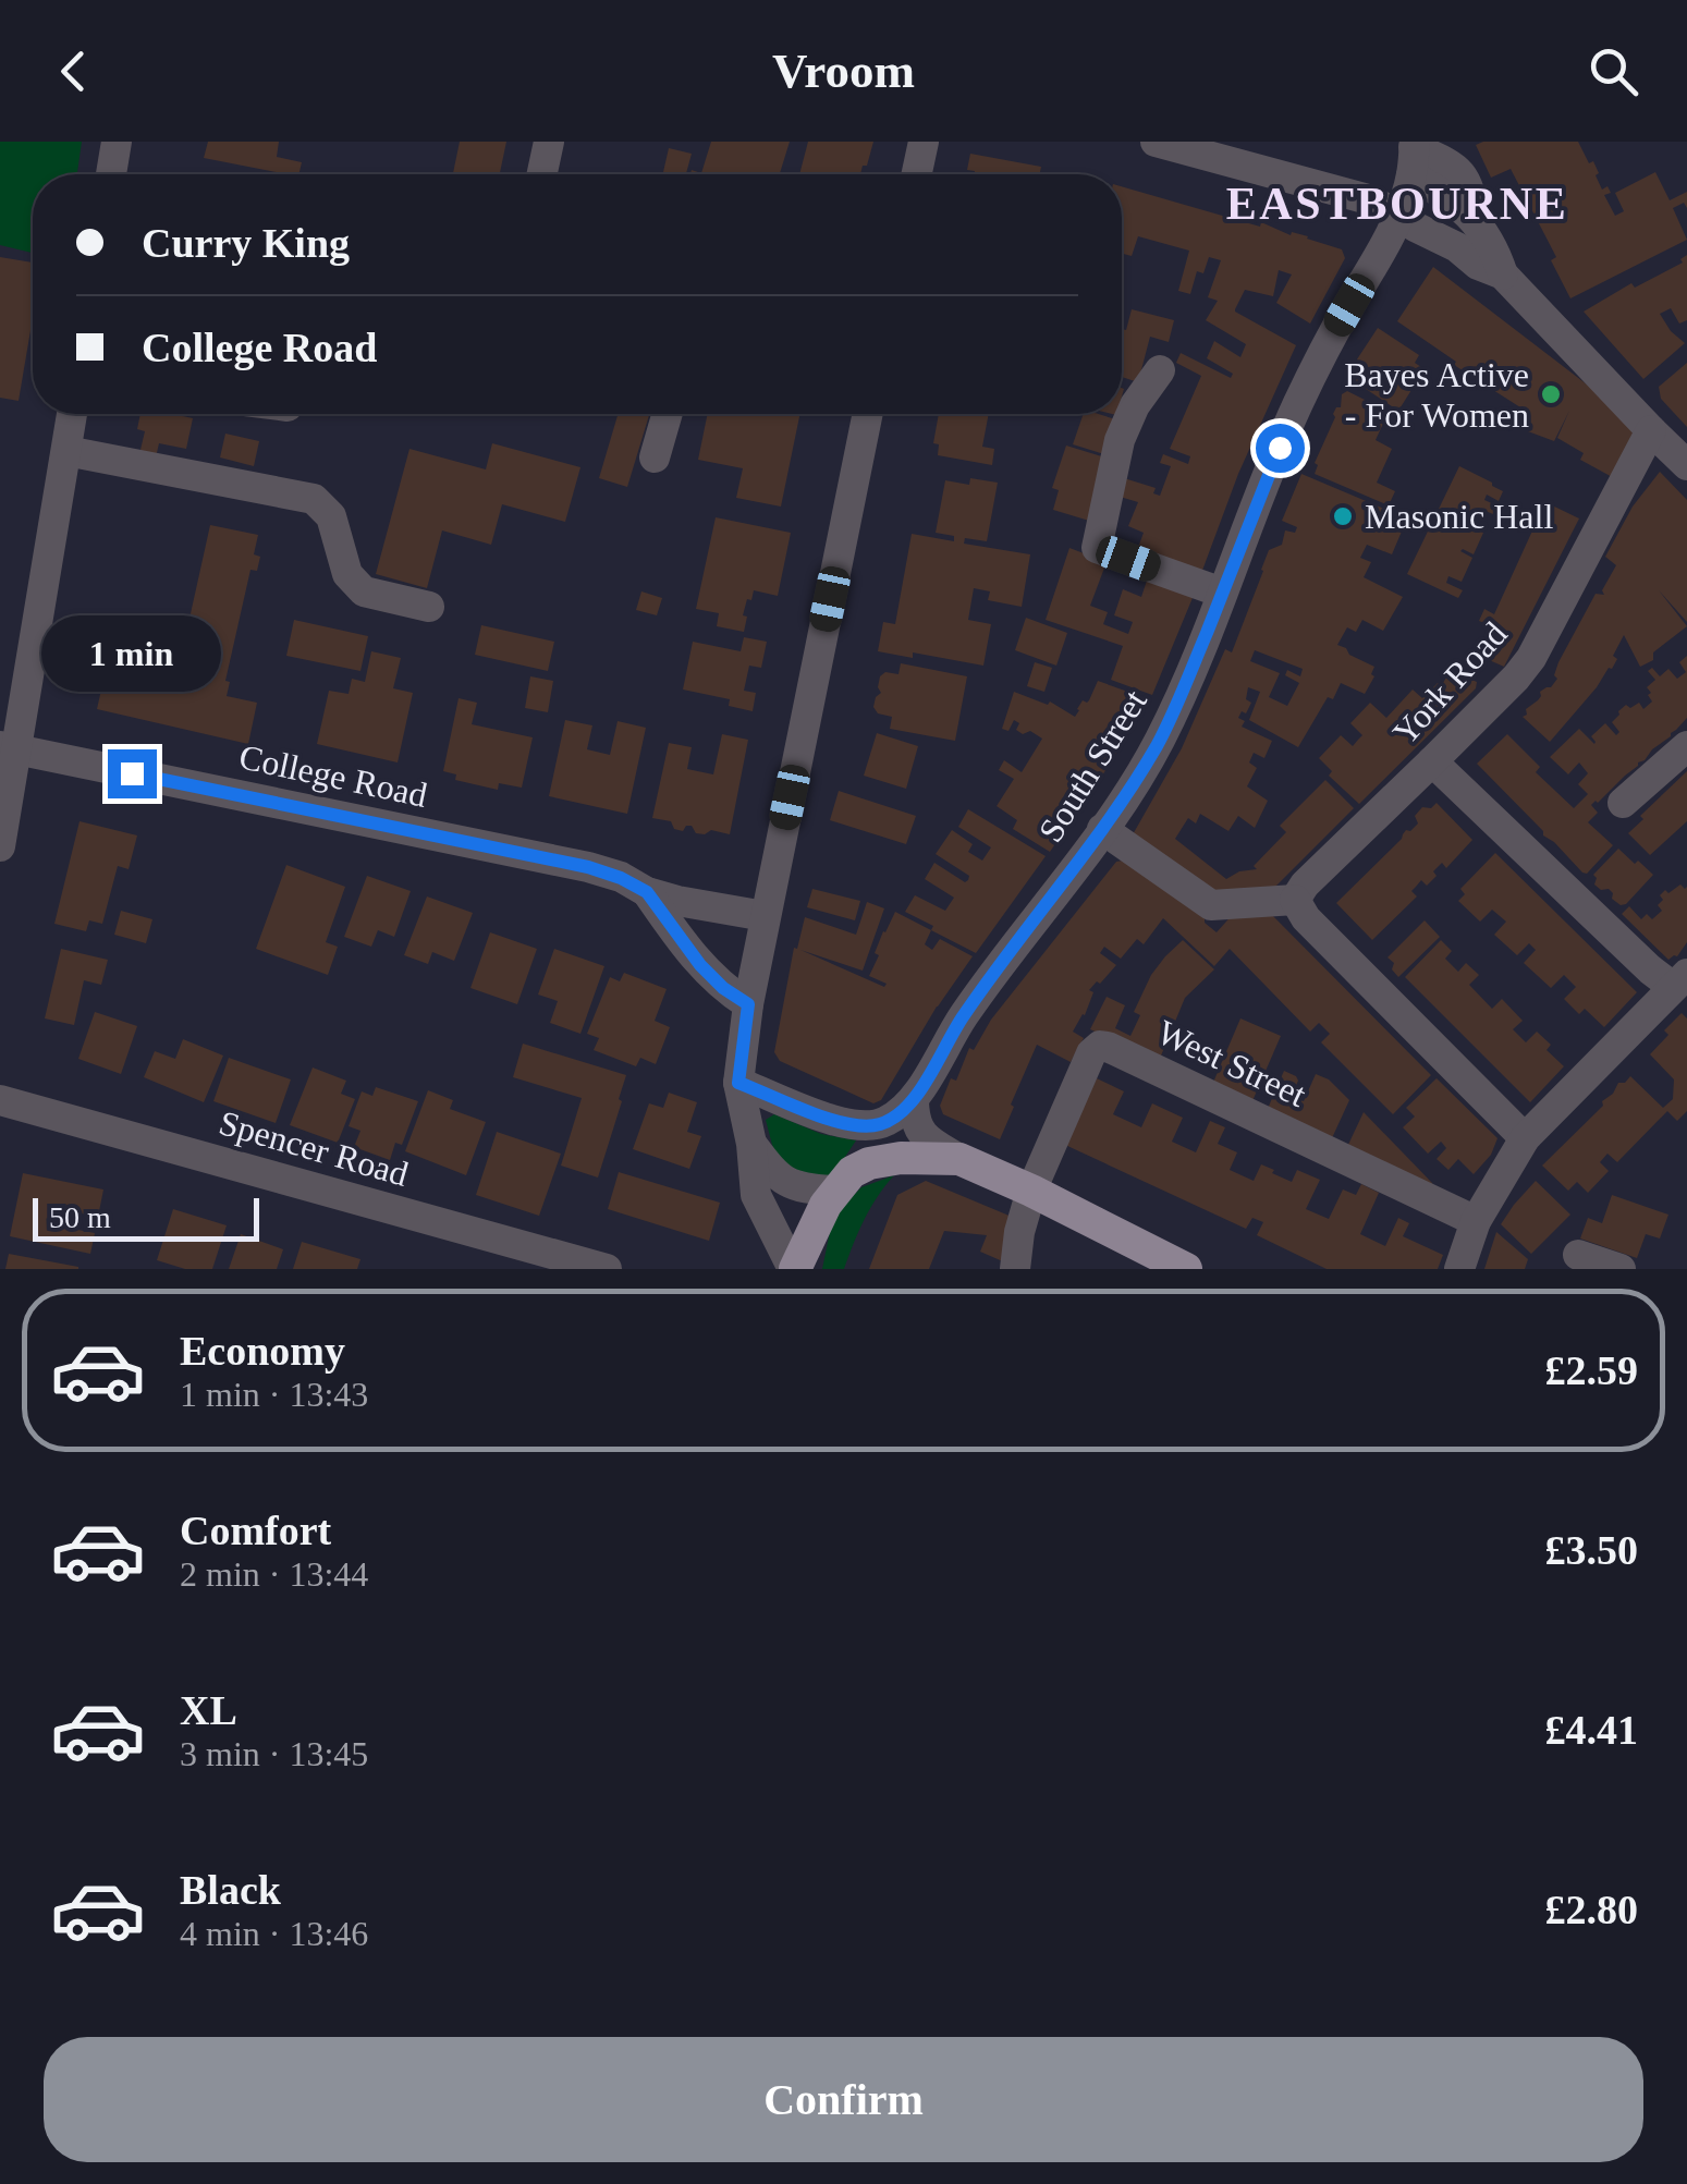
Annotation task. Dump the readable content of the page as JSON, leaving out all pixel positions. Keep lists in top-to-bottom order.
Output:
{
  "streets": {
    "street": [
      "York Road",
      "South Street",
      "College Road",
      "West Street",
      "Spencer Road"
    ]
  },
  "districts": ["EASTBOURNE"],
  "places": ["Bayes Active - For Women", "Masonic Hall"],
  "scale_bar": "50 m",
  "page": {
    "header": "Vroom",
    "banner": ["Curry King", "College Road"],
    "bubble": "1 min",
    "scale": "50 m",
    "list": [
      {
        "name": "Economy",
        "note": "1 min · 13:43",
        "value": "£2.59"
      },
      {
        "name": "Comfort",
        "note": "2 min · 13:44",
        "value": "£3.50"
      },
      {
        "name": "XL",
        "note": "3 min · 13:45",
        "value": "£4.41"
      },
      {
        "name": "Black",
        "note": "4 min · 13:46",
        "value": "£2.80"
      }
    ],
    "buttons": "Confirm"
  }
}
